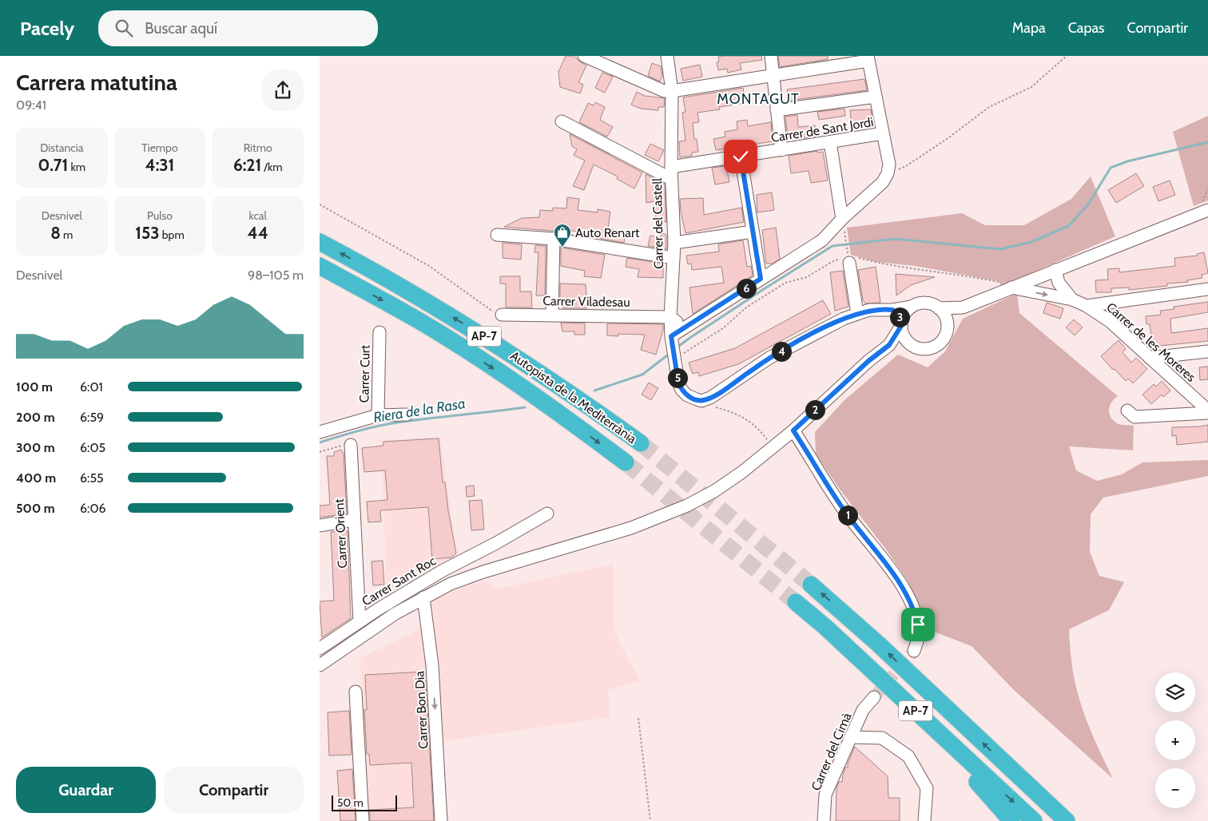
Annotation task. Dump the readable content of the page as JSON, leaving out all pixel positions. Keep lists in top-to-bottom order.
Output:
{
  "streets": {
    "highway": ["AP-7", "Autopista de la Mediterrània"],
    "street": [
      "Carrer de Sant Jordi",
      "Carrer del Castell",
      "Carrer Viladesau",
      "Carrer de les Moreres",
      "Carrer Curt",
      "Carrer Orient",
      "Carrer Sant Roc",
      "Carrer Bon Dia",
      "Carrer del Cimà"
    ]
  },
  "crossings": [
    ["Carrer de Sant Jordi", "Carrer del Castell"],
    ["Carrer del Castell", "Carrer Viladesau"],
    ["Carrer Orient", "Carrer Sant Roc"]
  ],
  "districts": ["MONTAGUT"],
  "water": ["Riera de la Rasa"],
  "places": {
    "shop": ["Auto Renart"]
  },
  "scale_bar": "50 m",
  "page": {
    "header": "Pacely",
    "search": "Buscar aquí",
    "nav": ["Mapa", "Capas", "Compartir"],
    "heading": ["Carrera matutina", "09:41"],
    "stats": [
      ["Distancia", "0.71 km"],
      ["Tiempo", "4:31"],
      ["Ritmo", "6:21 /km"],
      ["Desnivel", "8 m"],
      ["Pulso", "153 bpm"],
      ["kcal", "44"]
    ],
    "chart": ["Desnivel", "98–105 m"],
    "pins": [
      "6",
      "3",
      "4",
      "5",
      "2",
      "1"
    ],
    "list": [
      {
        "name": "100 m",
        "note": "6:01"
      },
      {
        "name": "200 m",
        "note": "6:59"
      },
      {
        "name": "300 m",
        "note": "6:05"
      },
      {
        "name": "400 m",
        "note": "6:55"
      },
      {
        "name": "500 m",
        "note": "6:06"
      }
    ],
    "map_buttons": ["+", "−"],
    "buttons": ["Guardar", "Compartir"],
    "scale": "50 m"
  }
}
